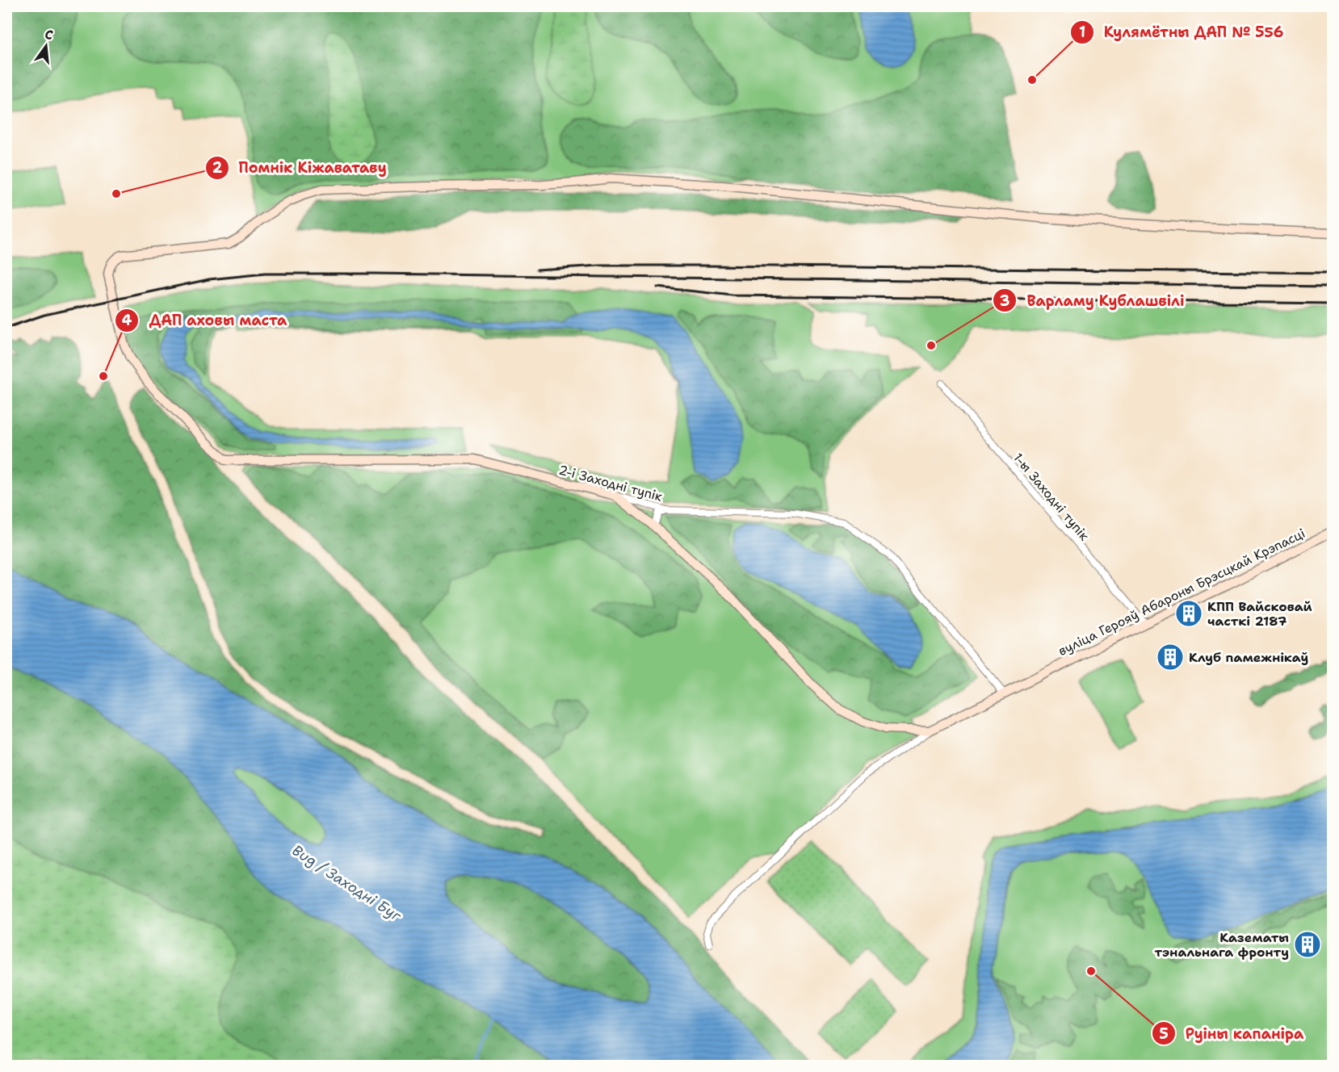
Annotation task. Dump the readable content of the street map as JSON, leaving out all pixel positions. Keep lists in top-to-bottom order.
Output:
{
  "streets": {
    "main road": ["2-і Заходні тупік", "вуліца Герояў Абароны Брэсцкай Крэпасці"],
    "street": ["1-ы Заходні тупік"]
  },
  "crossings": [
    ["2-і Заходні тупік", "вуліца Герояў Абароны Брэсцкай Крэпасці"],
    ["1-ы Заходні тупік", "вуліца Герояў Абароны Брэсцкай Крэпасці"]
  ],
  "water": ["Bug / Заходні Буг"],
  "places": {
    "other": [
      "Кулямётны ДАП № 556",
      "Помнік Кіжаватаву",
      "Варламу Кублашвілі",
      "ДАП аховы маста",
      "Руіны капаніра"
    ],
    "building": ["КПП Вайсковай часткі 2187", "Клуб памежнікаў", "Казематы тэнальнага фронту"]
  },
  "north": "top"
}
